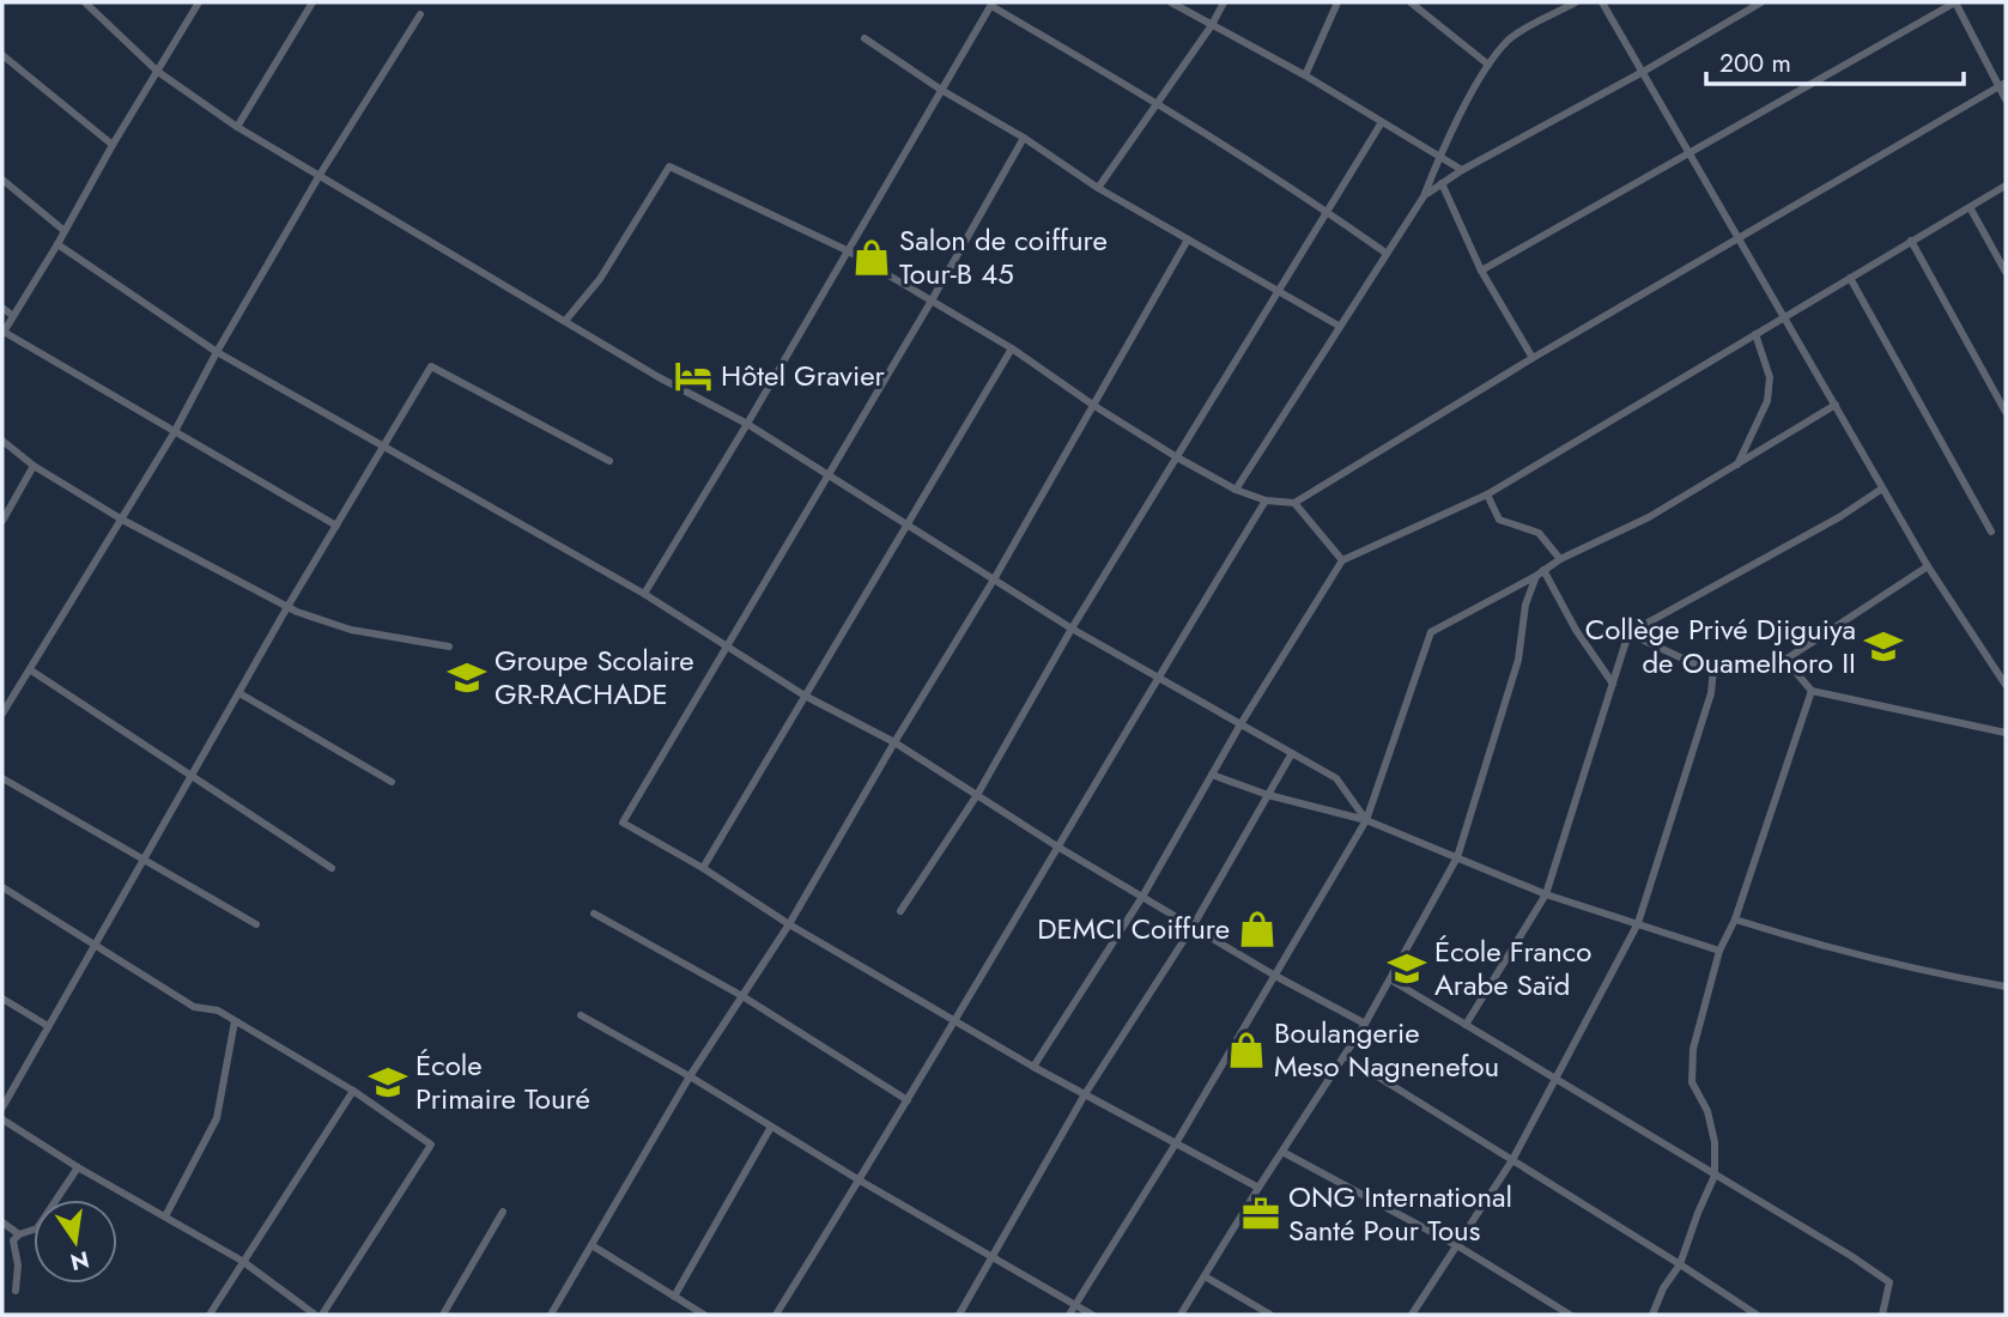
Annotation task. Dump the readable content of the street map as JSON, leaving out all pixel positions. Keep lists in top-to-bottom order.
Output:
{
  "places": {
    "shop": ["Salon de coiffure Tour-B 45", "DEMCI Coiffure", "Boulangerie Meso Nagnenefou"],
    "hotel": ["Hôtel Gravier"],
    "school or university": [
      "Collège Privé Djiguiya de Ouamelhoro II",
      "Groupe Scolaire GR-RACHADE",
      "École Franco Arabe Saïd",
      "École Primaire Touré"
    ],
    "office": ["ONG International Santé Pour Tous"]
  },
  "scale_bar": "200 m",
  "north": "bottom"
}
